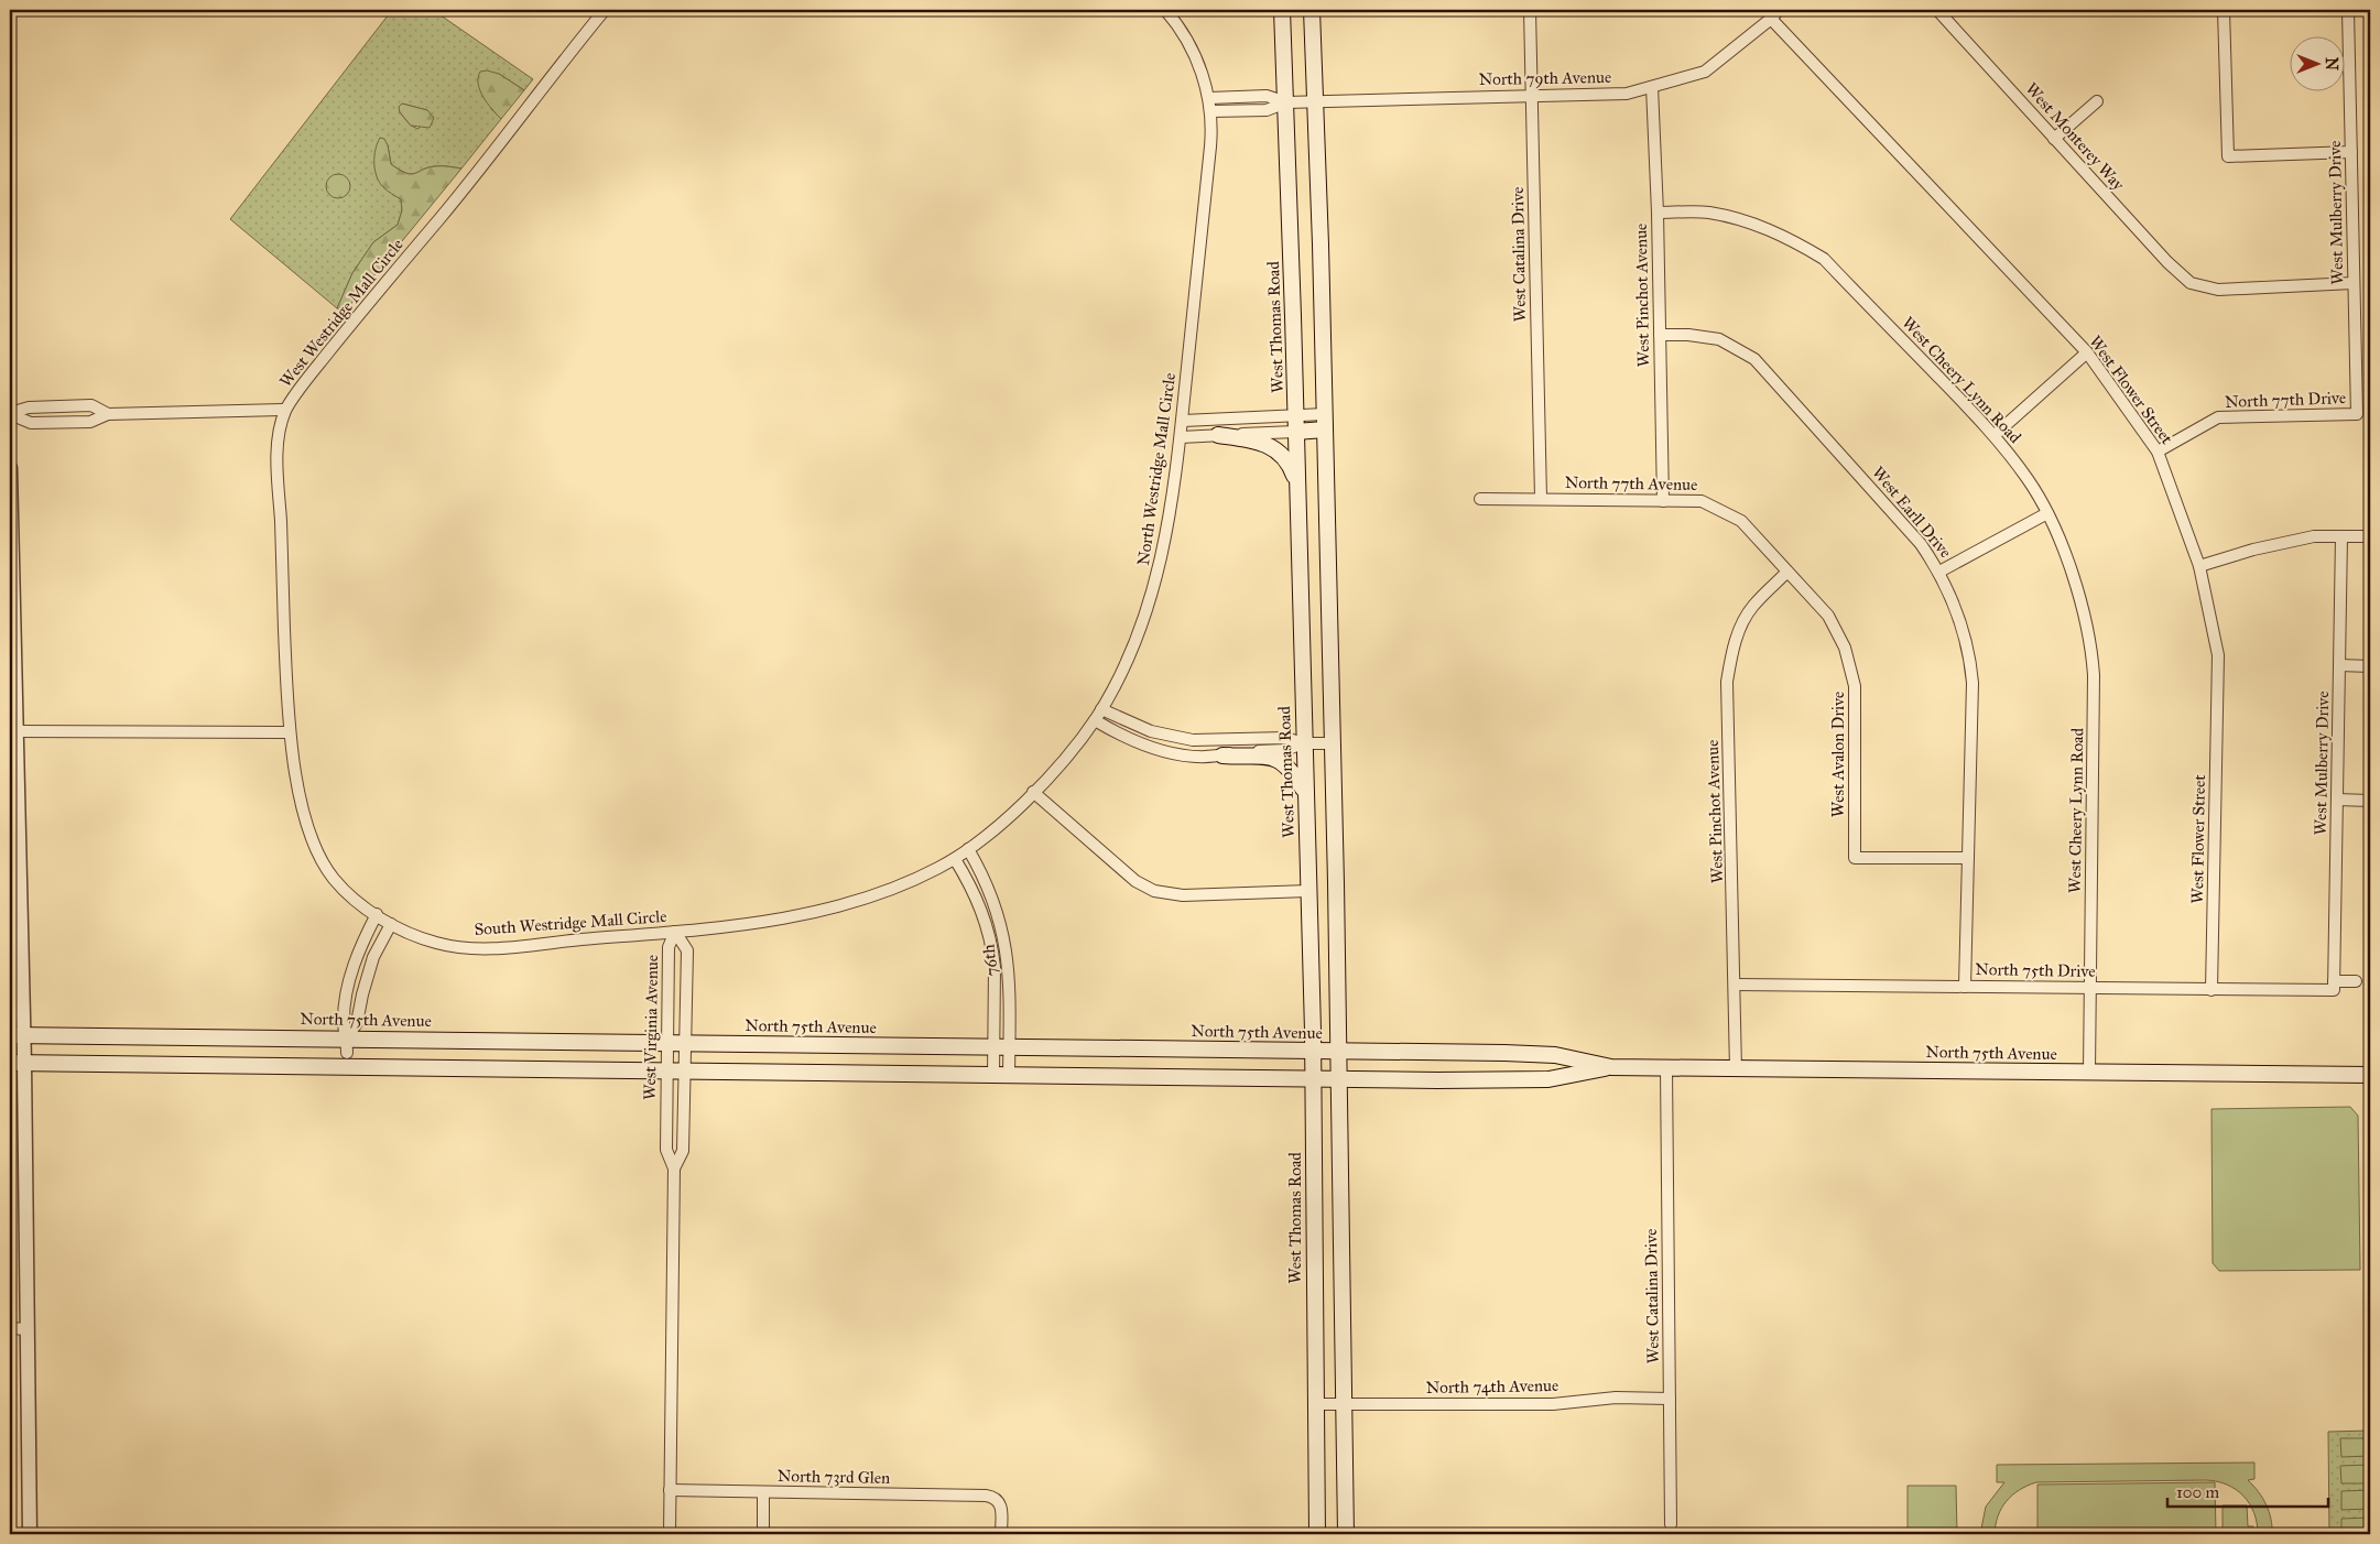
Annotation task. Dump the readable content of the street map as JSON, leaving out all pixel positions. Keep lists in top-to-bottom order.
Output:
{
  "streets": {
    "main road": ["West Thomas Road", "North 75th Avenue"],
    "street": [
      "North 79th Avenue",
      "West Monterey Way",
      "West Mulberry Drive",
      "West Catalina Drive",
      "West Pinchot Avenue",
      "West Westridge Mall Circle",
      "West Cheery Lynn Road",
      "West Flower Street",
      "North 77th Drive",
      "North Westridge Mall Circle",
      "North 77th Avenue",
      "West Earll Drive",
      "West Avalon Drive",
      "South Westridge Mall Circle",
      "76th",
      "North 75th Drive",
      "West Virginia Avenue",
      "North 74th Avenue",
      "North 73rd Glen"
    ]
  },
  "crossings": [
    ["North 79th Avenue", "West Catalina Drive"],
    ["North 79th Avenue", "West Pinchot Avenue"],
    ["North 79th Avenue", "West Thomas Road"],
    ["North 79th Avenue", "West Flower Street"],
    ["West Monterey Way", "West Mulberry Drive"],
    ["West Mulberry Drive", "North 77th Drive"],
    ["West Mulberry Drive", "North 75th Drive"],
    ["West Catalina Drive", "North 77th Avenue"],
    ["West Catalina Drive", "North 75th Avenue"],
    ["West Catalina Drive", "North 74th Avenue"],
    ["West Pinchot Avenue", "West Cheery Lynn Road"],
    ["West Pinchot Avenue", "North 77th Avenue"],
    ["West Pinchot Avenue", "West Earll Drive"],
    ["West Pinchot Avenue", "West Avalon Drive"],
    ["West Pinchot Avenue", "North 75th Drive"],
    ["West Pinchot Avenue", "North 75th Avenue"],
    ["West Westridge Mall Circle", "South Westridge Mall Circle"],
    ["West Thomas Road", "North 75th Avenue"],
    ["West Thomas Road", "North 74th Avenue"],
    ["West Cheery Lynn Road", "North 75th Drive"],
    ["West Cheery Lynn Road", "North 75th Avenue"],
    ["West Flower Street", "North 77th Drive"],
    ["West Flower Street", "North 75th Drive"],
    ["North Westridge Mall Circle", "South Westridge Mall Circle"],
    ["North Westridge Mall Circle", "76th"],
    ["North 77th Avenue", "West Avalon Drive"],
    ["West Earll Drive", "West Avalon Drive"],
    ["West Earll Drive", "North 75th Drive"],
    ["South Westridge Mall Circle", "West Virginia Avenue"],
    ["76th", "North 75th Avenue"],
    ["North 75th Avenue", "West Virginia Avenue"],
    ["West Virginia Avenue", "North 73rd Glen"]
  ],
  "scale_bar": "100 m",
  "north": "right"
}
